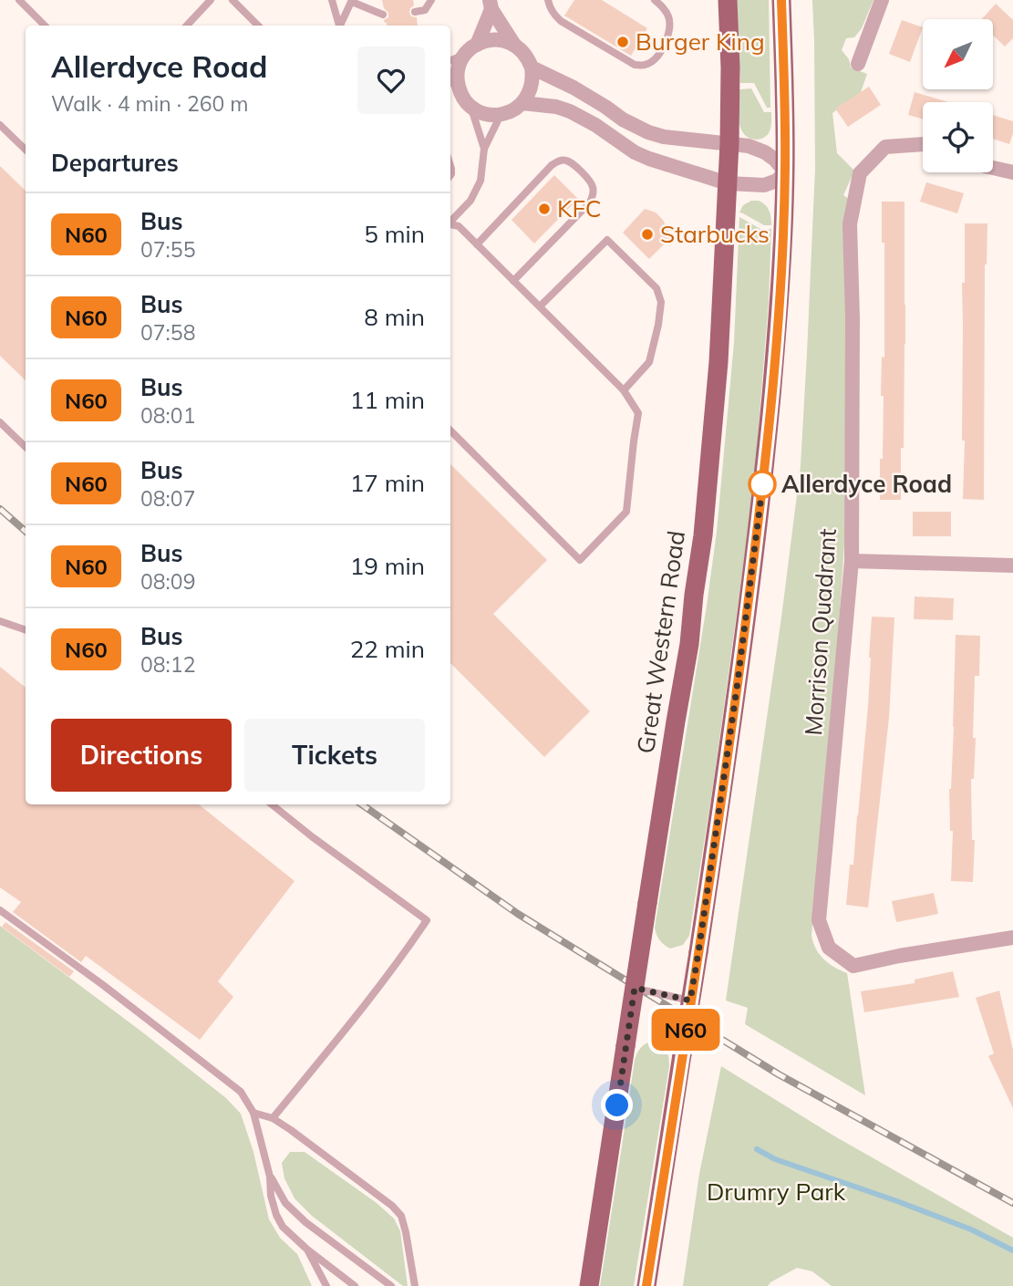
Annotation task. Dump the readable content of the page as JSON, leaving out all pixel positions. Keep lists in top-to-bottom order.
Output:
{
  "streets": {
    "main road": ["Great Western Road"],
    "street": ["Morrison Quadrant"]
  },
  "parks": ["Drumry Park"],
  "places": [
    "Burger King",
    "KFC",
    "Starbucks",
    "Allerdyce Road"
  ],
  "lines": ["bus line N60"],
  "north": "bottom left",
  "page": {
    "on_map": "N60",
    "heading": [
      ["Allerdyce Road", "Walk · 4 min · 260 m"],
      "Departures"
    ],
    "list": [
      {
        "mark": "N60",
        "name": "Bus",
        "note": "07:55",
        "value": "5 min"
      },
      {
        "mark": "N60",
        "name": "Bus",
        "note": "07:58",
        "value": "8 min"
      },
      {
        "mark": "N60",
        "name": "Bus",
        "note": "08:01",
        "value": "11 min"
      },
      {
        "mark": "N60",
        "name": "Bus",
        "note": "08:07",
        "value": "17 min"
      },
      {
        "mark": "N60",
        "name": "Bus",
        "note": "08:09",
        "value": "19 min"
      },
      {
        "mark": "N60",
        "name": "Bus",
        "note": "08:12",
        "value": "22 min"
      }
    ],
    "buttons": ["Directions", "Tickets"]
  }
}
